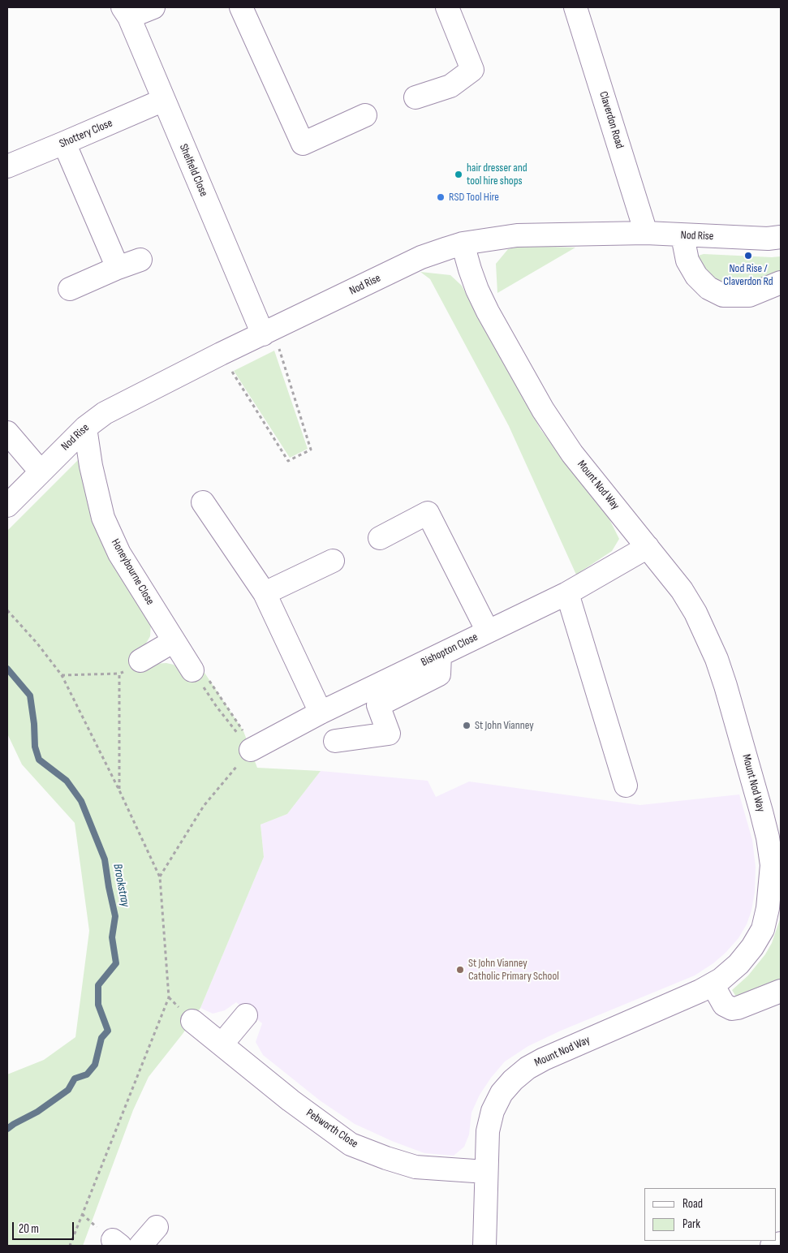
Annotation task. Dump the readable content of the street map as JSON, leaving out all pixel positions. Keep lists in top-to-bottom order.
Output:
{
  "streets": {
    "street": [
      "Claverdon Road",
      "Shottery Close",
      "Shelfield Close",
      "Nod Rise",
      "Mount Nod Way",
      "Honeybourne Close",
      "Bishopton Close",
      "Pebworth Close"
    ]
  },
  "crossings": [
    ["Claverdon Road", "Nod Rise"],
    ["Shottery Close", "Shelfield Close"],
    ["Shelfield Close", "Nod Rise"],
    ["Nod Rise", "Mount Nod Way"],
    ["Nod Rise", "Honeybourne Close"],
    ["Mount Nod Way", "Bishopton Close"],
    ["Mount Nod Way", "Pebworth Close"]
  ],
  "water": ["Brookstray"],
  "places": [
    "hair dresser and tool hire shops",
    "RSD Tool Hire",
    "Nod Rise / Claverdon Rd",
    "St John Vianney",
    "St John Vianney Catholic Primary School"
  ],
  "legend": ["Road", "Park"],
  "scale_bar": "20 m"
}
